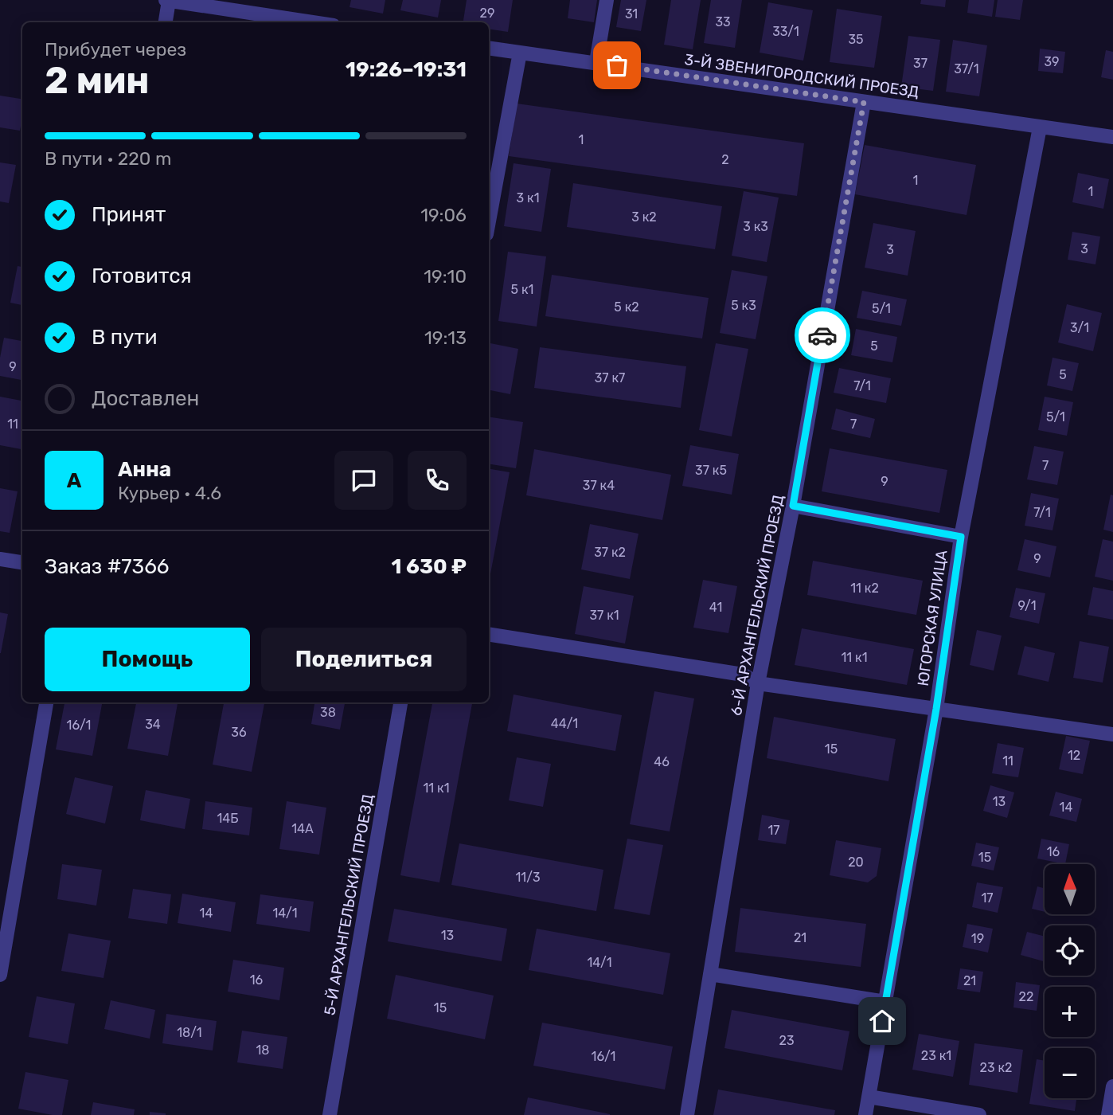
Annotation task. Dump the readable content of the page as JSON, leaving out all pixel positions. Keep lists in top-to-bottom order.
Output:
{
  "streets": {
    "street": [
      "3-Й ЗВЕНИГОРОДСКИЙ ПРОЕЗД",
      "6-Й АРХАНГЕЛЬСКИЙ ПРОЕЗД",
      "ЮГОРСКАЯ УЛИЦА",
      "5-Й АРХАНГЕЛЬСКИЙ ПРОЕЗД"
    ]
  },
  "crossings": [
    ["3-Й ЗВЕНИГОРОДСКИЙ ПРОЕЗД", "6-Й АРХАНГЕЛЬСКИЙ ПРОЕЗД"],
    ["3-Й ЗВЕНИГОРОДСКИЙ ПРОЕЗД", "ЮГОРСКАЯ УЛИЦА"]
  ],
  "house_numbers": [
    "29",
    "31",
    "33",
    "33/1",
    "35",
    "39",
    "37",
    "37/1",
    "1",
    "2",
    "1",
    "1",
    "3 к1",
    "3 к2",
    "3 к3",
    "3",
    "3",
    "5 к1",
    "5 к3",
    "5 к2",
    "5/1",
    "3/1",
    "5",
    "9",
    "5",
    "37 к7",
    "7/1",
    "5/1",
    "11",
    "7",
    "7",
    "37 к5",
    "9",
    "37 к4",
    "7/1",
    "37 к2",
    "9",
    "11 к2",
    "9/1",
    "41",
    "37 к1",
    "11 к1",
    "38",
    "44/1",
    "34",
    "16/1",
    "36",
    "15",
    "12",
    "11",
    "46",
    "11 к1",
    "13",
    "14",
    "14Б",
    "14А",
    "17",
    "16",
    "15",
    "20",
    "11/3",
    "17",
    "14",
    "14/1",
    "13",
    "21",
    "19",
    "14/1",
    "16",
    "21",
    "22",
    "15",
    "18/1",
    "23",
    "18",
    "23 к1",
    "16/1",
    "23 к2"
  ],
  "north": "top",
  "page": {
    "heading": ["2 мин", "Прибудет через", "19:26–19:31"],
    "panel": [
      "Анна",
      "Курьер · 4.6",
      "Заказ #7366",
      "1 630 ₽"
    ],
    "bar": "В пути · 220 m",
    "list": [
      ["Принят", "19:06"],
      ["Готовится", "19:10"],
      ["В пути", "19:13"],
      "Доставлен"
    ],
    "round": "А",
    "buttons": ["Помощь", "Поделиться"],
    "map_buttons": ["+", "−"]
  }
}
